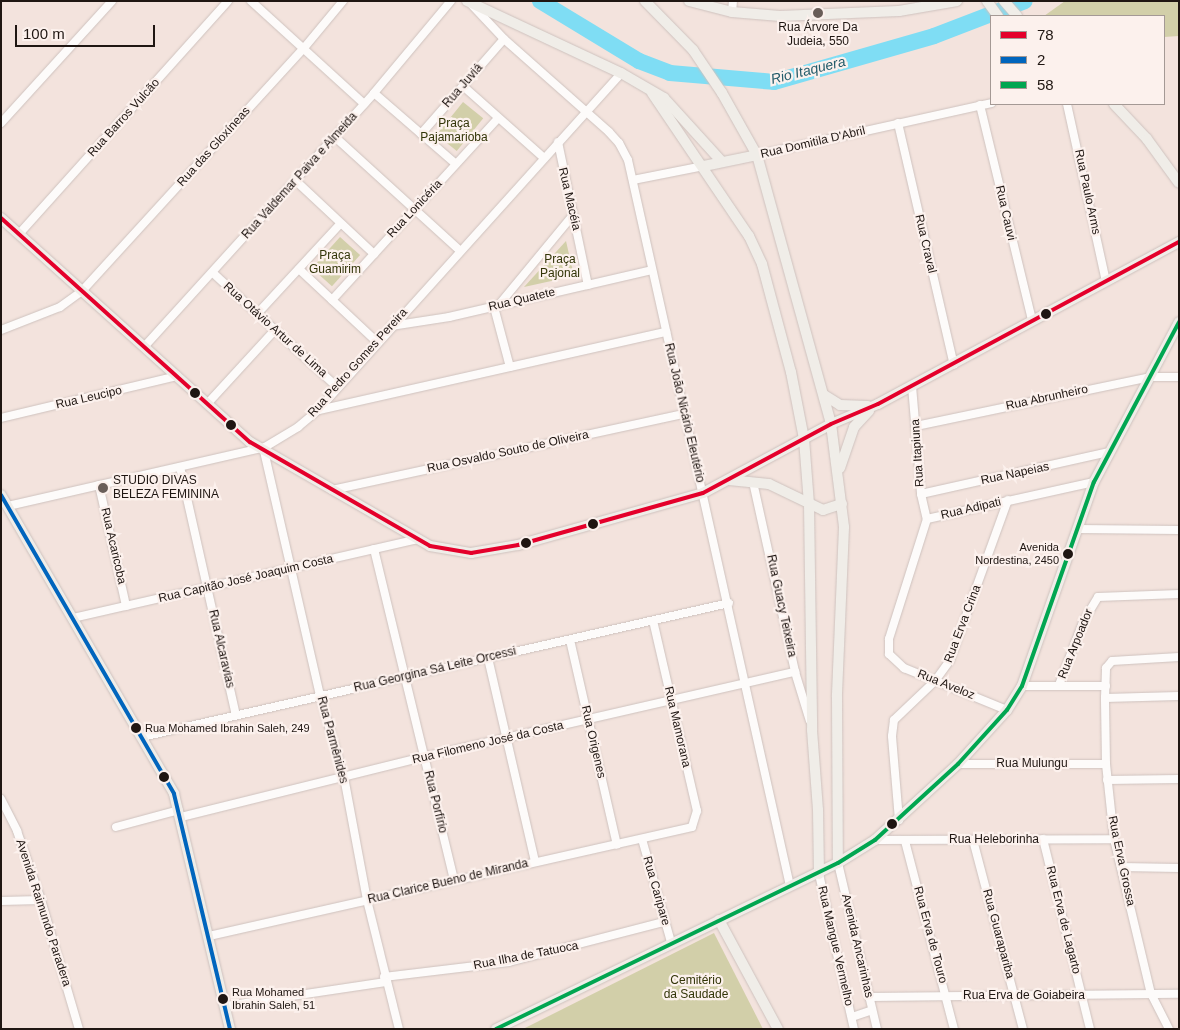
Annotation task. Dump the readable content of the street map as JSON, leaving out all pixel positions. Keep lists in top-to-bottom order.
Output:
{
  "streets": {
    "street": [
      "Rua Juviá",
      "Rua Barros Vulcão",
      "Rua Domitila D'Abril",
      "Rua das Gloxíneas",
      "Rua Valdemar Paiva e Almeida",
      "Rua Paulo Arms",
      "Rua Macéia",
      "Rua Lonicéria",
      "Rua Cauvi",
      "Rua Craval",
      "Rua Quatete",
      "Rua Otávio Artur de Lima",
      "Rua Pedro Gomes Pereira",
      "Rua Leucipo",
      "Rua Abrunheiro",
      "Rua João Nicário Eleutério",
      "Rua Osvaldo Souto de Oliveira",
      "Rua Itapiuna",
      "Rua Napeias",
      "Rua Adipati",
      "Rua Acaricoba",
      "Rua Capitão José Joaquim Costa",
      "Rua Guacy Teixeira",
      "Rua Erva Crina",
      "Rua Arpoador",
      "Rua Alcaravias",
      "Rua Georgina Sá Leite Orcessi",
      "Rua Aveloz",
      "Rua Mamorana",
      "Rua Parmênides",
      "Rua Origenes",
      "Rua Filomeno José da Costa",
      "Rua Mulungu",
      "Rua Porfírio",
      "Rua Heleborinha",
      "Rua Erva Grossa",
      "Rua Clarice Bueno de Miranda",
      "Rua Caripare",
      "Avenida Raimundo Paradera",
      "Rua Erva de Lagarto",
      "Rua Guarapariba",
      "Rua Erva de Touro",
      "Rua Mangue Vermelho",
      "Avenida Ancarinhas",
      "Rua Ilha de Tatuoca",
      "Rua Erva de Goiabeira"
    ]
  },
  "crossings": [
    ["Rua Juviá", "Rua João Nicário Eleutério"],
    ["Rua Domitila D'Abril", "Rua Cauvi"],
    ["Rua Domitila D'Abril", "Rua Craval"],
    ["Rua Domitila D'Abril", "Rua João Nicário Eleutério"],
    ["Rua Valdemar Paiva e Almeida", "Rua Otávio Artur de Lima"],
    ["Rua Macéia", "Rua Quatete"],
    ["Rua Macéia", "Rua Pedro Gomes Pereira"],
    ["Rua Quatete", "Rua Pedro Gomes Pereira"],
    ["Rua Quatete", "Rua João Nicário Eleutério"],
    ["Rua Otávio Artur de Lima", "Rua Pedro Gomes Pereira"],
    ["Rua Pedro Gomes Pereira", "Rua João Nicário Eleutério"],
    ["Rua Pedro Gomes Pereira", "Rua Acaricoba"],
    ["Rua Pedro Gomes Pereira", "Rua Alcaravias"],
    ["Rua Pedro Gomes Pereira", "Rua Parmênides"],
    ["Rua Abrunheiro", "Rua Itapiuna"],
    ["Rua João Nicário Eleutério", "Rua Osvaldo Souto de Oliveira"],
    ["Rua João Nicário Eleutério", "Rua Georgina Sá Leite Orcessi"],
    ["Rua João Nicário Eleutério", "Rua Filomeno José da Costa"],
    ["Rua Itapiuna", "Rua Napeias"],
    ["Rua Itapiuna", "Rua Adipati"],
    ["Rua Adipati", "Rua Erva Crina"],
    ["Rua Adipati", "Rua Aveloz"],
    ["Rua Acaricoba", "Rua Capitão José Joaquim Costa"],
    ["Rua Capitão José Joaquim Costa", "Rua Alcaravias"],
    ["Rua Capitão José Joaquim Costa", "Rua Parmênides"],
    ["Rua Capitão José Joaquim Costa", "Rua Porfírio"],
    ["Rua Guacy Teixeira", "Rua Filomeno José da Costa"],
    ["Rua Erva Crina", "Rua Aveloz"],
    ["Rua Alcaravias", "Rua Georgina Sá Leite Orcessi"],
    ["Rua Georgina Sá Leite Orcessi", "Rua Mamorana"],
    ["Rua Georgina Sá Leite Orcessi", "Rua Parmênides"],
    ["Rua Georgina Sá Leite Orcessi", "Rua Origenes"],
    ["Rua Georgina Sá Leite Orcessi", "Rua Porfírio"],
    ["Rua Mamorana", "Rua Filomeno José da Costa"],
    ["Rua Mamorana", "Rua Clarice Bueno de Miranda"],
    ["Rua Parmênides", "Rua Filomeno José da Costa"],
    ["Rua Parmênides", "Rua Clarice Bueno de Miranda"],
    ["Rua Parmênides", "Rua Ilha de Tatuoca"],
    ["Rua Origenes", "Rua Filomeno José da Costa"],
    ["Rua Origenes", "Rua Clarice Bueno de Miranda"],
    ["Rua Filomeno José da Costa", "Rua Porfírio"],
    ["Rua Mulungu", "Rua Erva Grossa"],
    ["Rua Porfírio", "Rua Clarice Bueno de Miranda"],
    ["Rua Heleborinha", "Rua Erva Grossa"],
    ["Rua Heleborinha", "Rua Erva de Lagarto"],
    ["Rua Heleborinha", "Rua Guarapariba"],
    ["Rua Heleborinha", "Rua Erva de Touro"],
    ["Rua Erva Grossa", "Rua Erva de Goiabeira"],
    ["Rua Clarice Bueno de Miranda", "Rua Caripare"],
    ["Rua Caripare", "Rua Ilha de Tatuoca"],
    ["Rua Erva de Lagarto", "Rua Erva de Goiabeira"],
    ["Rua Guarapariba", "Rua Erva de Goiabeira"],
    ["Rua Erva de Touro", "Rua Erva de Goiabeira"],
    ["Rua Mangue Vermelho", "Avenida Ancarinhas"],
    ["Avenida Ancarinhas", "Rua Erva de Goiabeira"]
  ],
  "water": ["Rio Itaquera"],
  "parks": [
    "Praça Pajamarioba",
    "Praça Guamirim",
    "Praça Pajonal",
    "Cemitério da Saudade"
  ],
  "places": [
    "Rua Árvore Da Judeia, 550",
    "STUDIO DIVAS BELEZA FEMININA",
    "Avenida Nordestina, 2450",
    "Rua Mohamed Ibrahin Saleh, 249",
    "Rua Mohamed Ibrahin Saleh, 51"
  ],
  "lines": ["transit line 78", "transit line 58", "transit line 2"],
  "legend": ["78", "2", "58"],
  "scale_bar": "100 m"
}
